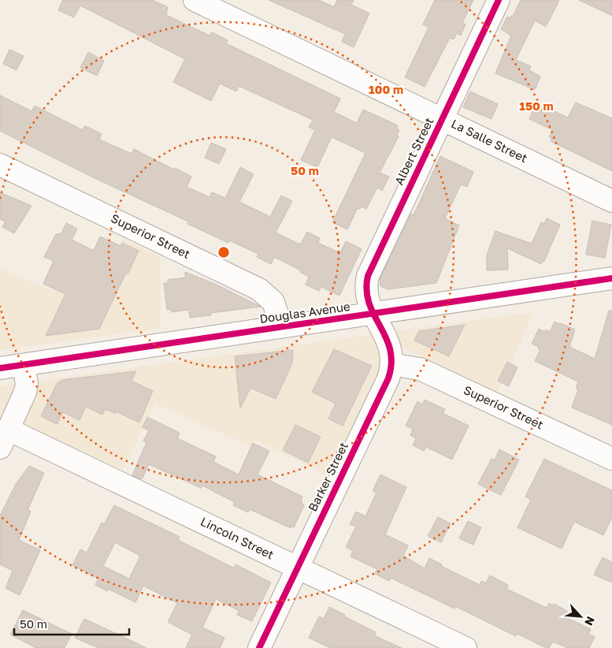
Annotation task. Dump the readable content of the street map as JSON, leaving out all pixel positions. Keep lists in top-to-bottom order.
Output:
{
  "streets": {
    "street": [
      "La Salle Street",
      "Albert Street",
      "Superior Street",
      "Douglas Avenue",
      "Barker Street",
      "Lincoln Street"
    ]
  },
  "crossings": [
    ["La Salle Street", "Albert Street"],
    ["Albert Street", "Douglas Avenue"],
    ["Albert Street", "Barker Street"],
    ["Superior Street", "Douglas Avenue"],
    ["Superior Street", "Barker Street"],
    ["Douglas Avenue", "Barker Street"],
    ["Barker Street", "Lincoln Street"]
  ],
  "scale_bar": "50 m",
  "north": "bottom right",
  "rings": ["100 m", "150 m", "50 m"]
}
